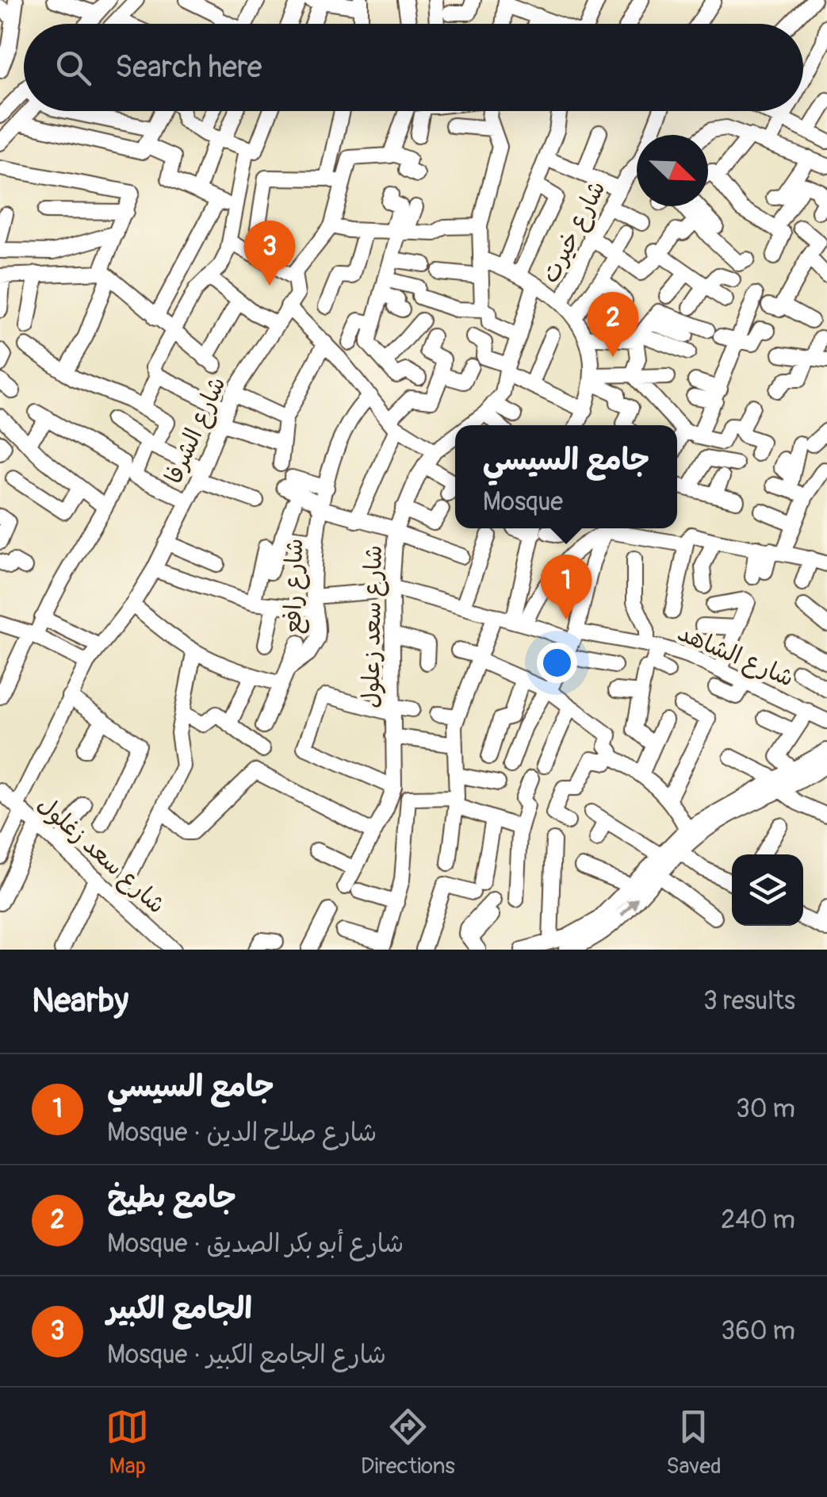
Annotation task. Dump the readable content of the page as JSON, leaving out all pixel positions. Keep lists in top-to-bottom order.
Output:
{
  "streets": {
    "street": [
      "شارع خيرت",
      "شارع الشرفا",
      "شارع رافع",
      "شارع سعد زعلول",
      "شارع الشاهد",
      "شارع سعد زغلول"
    ]
  },
  "crossings": [
    ["شارع الشرفا", "شارع الشاهد"],
    ["شارع الشرفا", "شارع سعد زغلول"],
    ["شارع رافع", "شارع الشاهد"],
    ["شارع سعد زعلول", "شارع الشاهد"]
  ],
  "north": "bottom right",
  "page": {
    "search": "Search here",
    "pins": ["3", "2", "1"],
    "popup": ["جامع السيسي", "Mosque"],
    "heading": ["Nearby", "3 results"],
    "list": [
      {
        "mark": "1",
        "name": "جامع السيسي",
        "note": "Mosque · شارع صلاح الدين",
        "value": "30 m"
      },
      {
        "mark": "2",
        "name": "جامع بطيخ",
        "note": "Mosque · شارع أبو بكر الصديق",
        "value": "240 m"
      },
      {
        "mark": "3",
        "name": "الجامع الكبير",
        "note": "Mosque · شارع الجامع الكبير",
        "value": "360 m"
      }
    ],
    "nav": ["Map", "Directions", "Saved"]
  }
}
